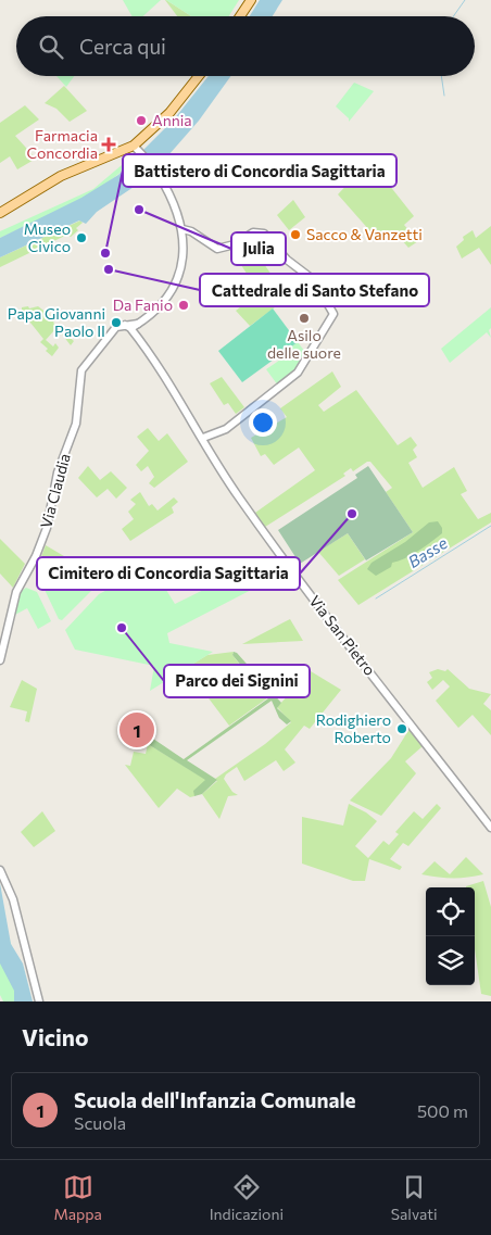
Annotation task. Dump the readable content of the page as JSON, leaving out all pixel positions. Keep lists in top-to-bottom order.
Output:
{
  "streets": {
    "street": ["Via Claudia", "Via San Pietro"]
  },
  "crossings": [
    ["Via Claudia", "Via San Pietro"]
  ],
  "water": ["Basse"],
  "places": {
    "other": [
      "Annia",
      "Julia",
      "Sacco & Vanzetti",
      "Museo Civico",
      "Battistero di Concordia Sagittaria",
      "Cattedrale di Santo Stefano",
      "Da Fanio",
      "Asilo delle suore",
      "Papa Giovanni Paolo II",
      "Cimitero di Concordia Sagittaria",
      "Parco dei Signini",
      "Rodighiero Roberto"
    ],
    "health": ["Farmacia Concordia"]
  },
  "page": {
    "search": "Cerca qui",
    "pins": "1",
    "heading": "Vicino",
    "list": [
      {
        "mark": "1",
        "name": "Scuola dell'Infanzia Comunale",
        "note": "Scuola",
        "value": "500 m"
      }
    ],
    "nav": ["Mappa", "Indicazioni", "Salvati"]
  }
}
